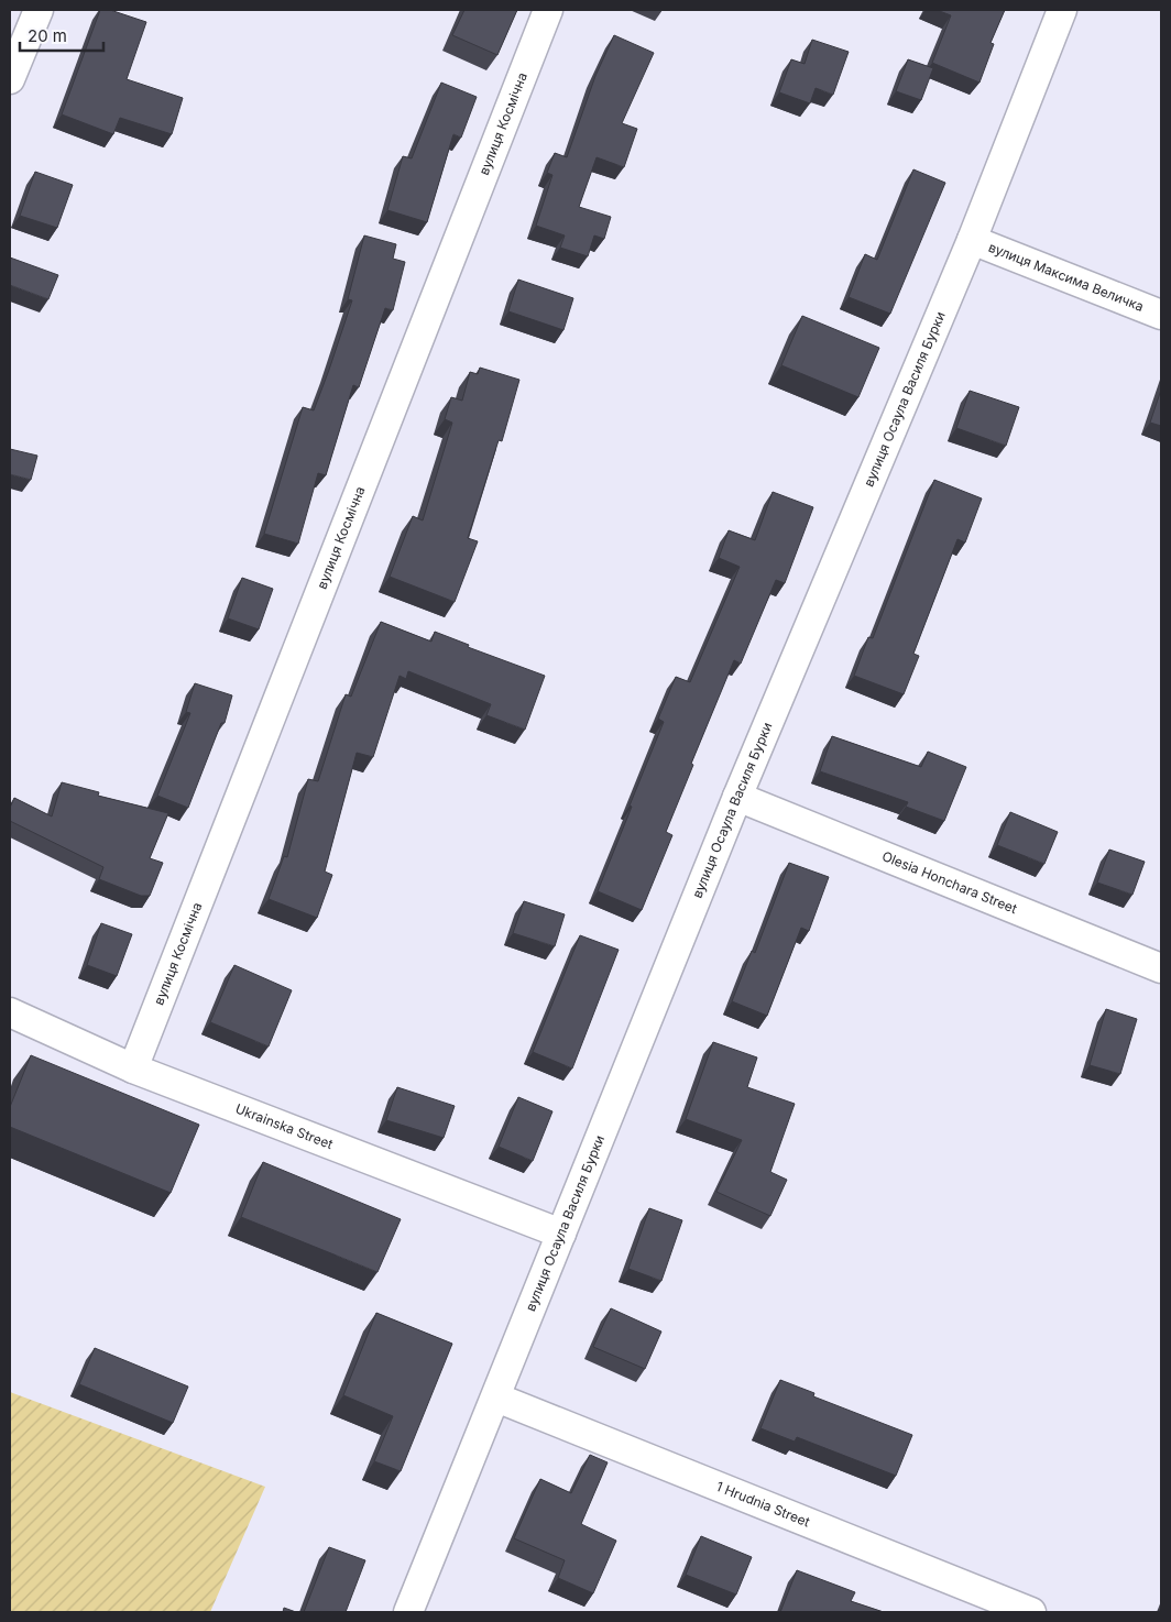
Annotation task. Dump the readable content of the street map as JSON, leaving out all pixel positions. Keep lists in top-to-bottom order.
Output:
{
  "streets": {
    "street": [
      "вулиця Космічна",
      "вулиця Максима Величка",
      "вулиця Осаула Василя Бурки",
      "Olesia Honchara Street",
      "Ukrainska Street",
      "1 Hrudnia Street"
    ]
  },
  "crossings": [
    ["вулиця Космічна", "Ukrainska Street"],
    ["вулиця Максима Величка", "вулиця Осаула Василя Бурки"],
    ["вулиця Осаула Василя Бурки", "Olesia Honchara Street"],
    ["вулиця Осаула Василя Бурки", "Ukrainska Street"],
    ["вулиця Осаула Василя Бурки", "1 Hrudnia Street"]
  ],
  "scale_bar": "20 m"
}
